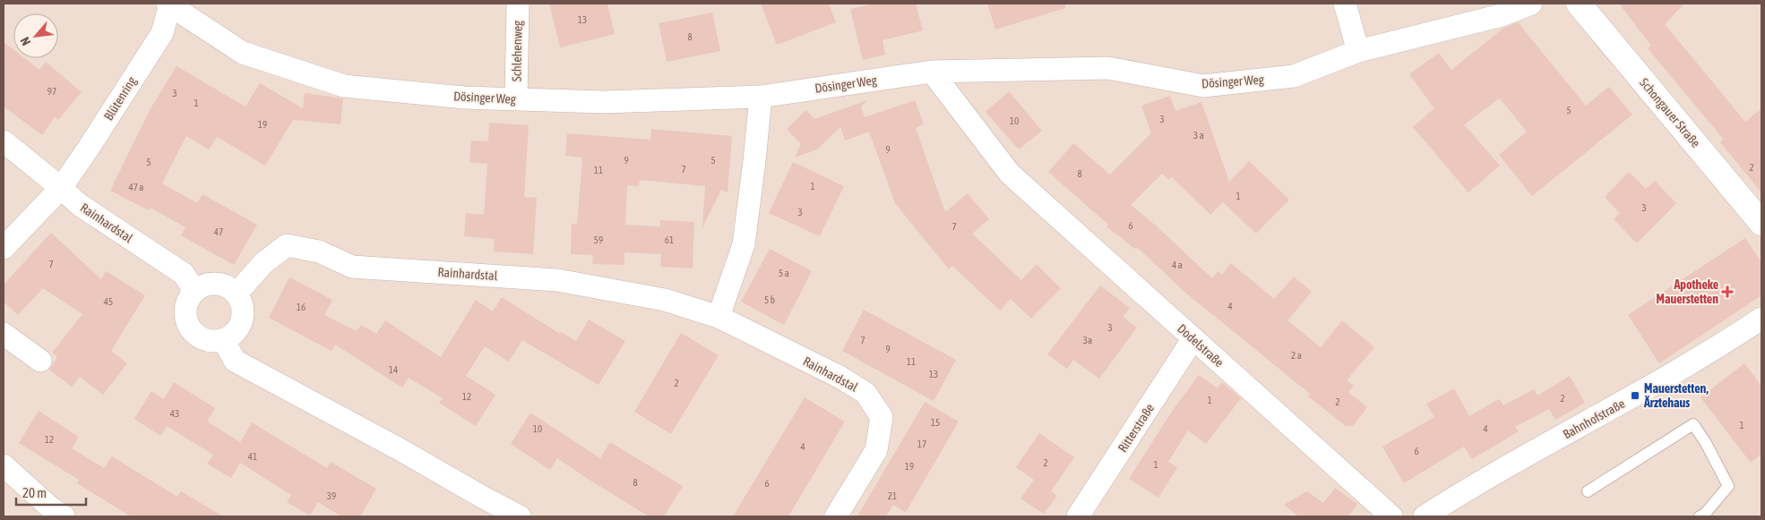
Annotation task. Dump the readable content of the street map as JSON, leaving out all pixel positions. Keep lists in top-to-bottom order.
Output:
{
  "streets": {
    "main road": ["Schongauer Straße"],
    "street": [
      "Schlehenweg",
      "Dösinger Weg",
      "Blütenring",
      "Rainhardstal",
      "Dodelstraße",
      "Bahnhofstraße",
      "Ritterstraße"
    ]
  },
  "crossings": [
    ["Schlehenweg", "Dösinger Weg"],
    ["Dösinger Weg", "Blütenring"],
    ["Dösinger Weg", "Dodelstraße"],
    ["Blütenring", "Rainhardstal"],
    ["Dodelstraße", "Ritterstraße"]
  ],
  "places": {
    "health": ["Apotheke Mauerstetten"],
    "transit": ["Mauerstetten, Ärztehaus"]
  },
  "house_numbers": [
    "13",
    "8",
    "97",
    "3",
    "1",
    "5",
    "3",
    "10",
    "19",
    "3 a",
    "9",
    "9",
    "5",
    "5",
    "2",
    "7",
    "11",
    "8",
    "1",
    "47 a",
    "1",
    "3",
    "3",
    "6",
    "7",
    "47",
    "59",
    "61",
    "7",
    "4 a",
    "5 a",
    "5 b",
    "45",
    "4",
    "16",
    "3",
    "7",
    "3a",
    "9",
    "2 a",
    "11",
    "14",
    "13",
    "2",
    "12",
    "2",
    "1",
    "2",
    "43",
    "15",
    "1",
    "10",
    "4",
    "12",
    "17",
    "4",
    "6",
    "41",
    "2",
    "1",
    "19",
    "8",
    "6",
    "39",
    "21"
  ],
  "scale_bar": "20 m",
  "north": "bottom left"
}
